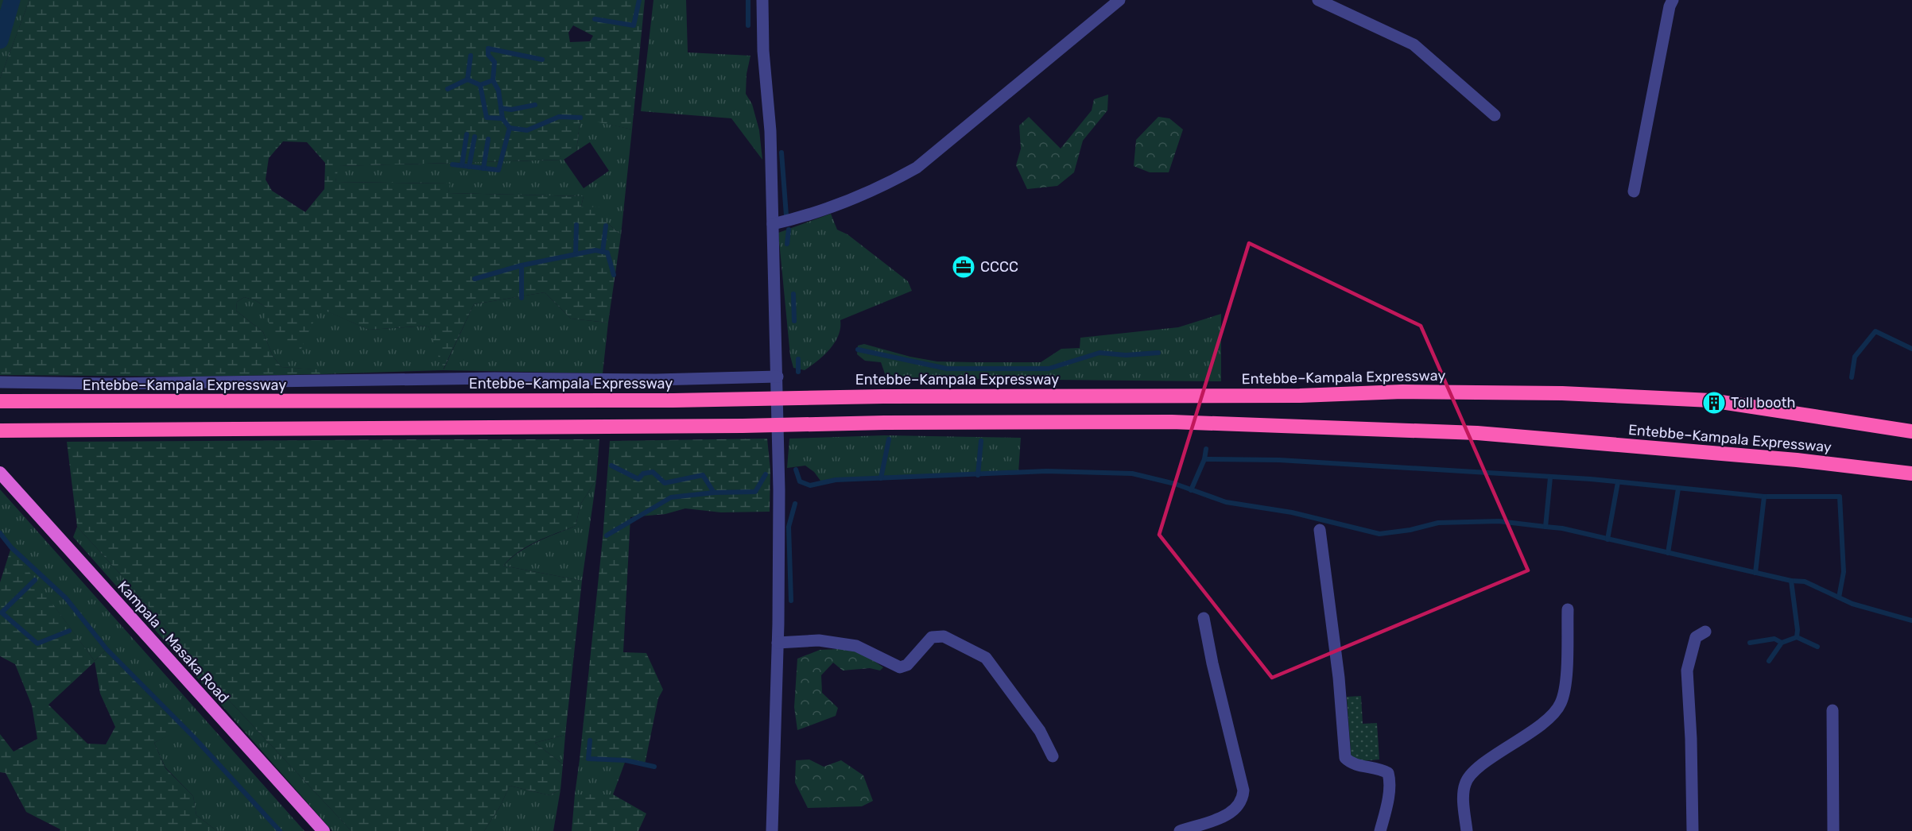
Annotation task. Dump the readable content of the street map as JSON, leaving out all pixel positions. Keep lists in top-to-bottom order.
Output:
{
  "streets": {
    "highway": ["Entebbe–Kampala Expressway", "Kampala - Masaka Road"]
  },
  "places": {
    "office": ["CCCC"],
    "building": ["Toll booth"]
  }
}
